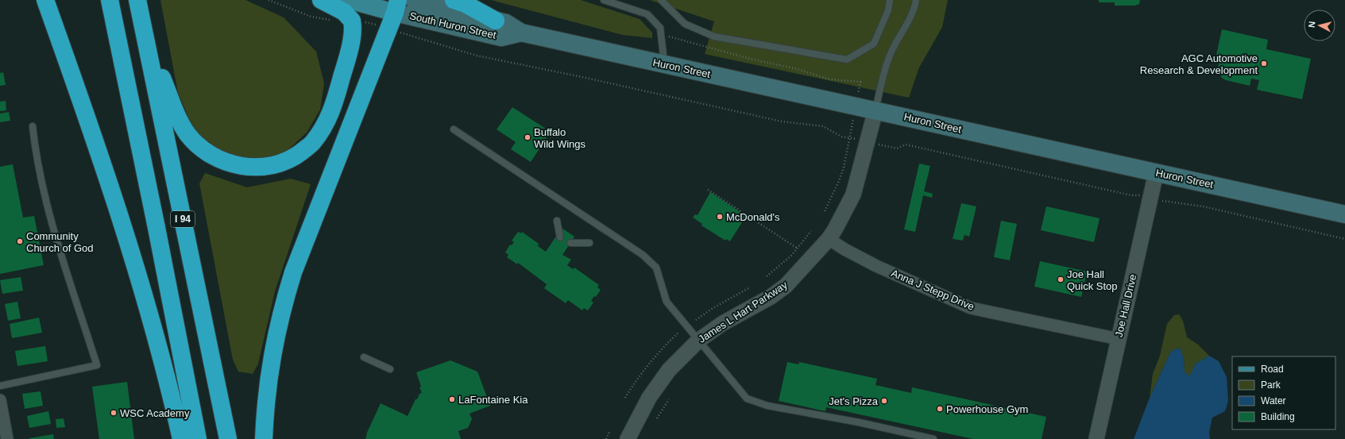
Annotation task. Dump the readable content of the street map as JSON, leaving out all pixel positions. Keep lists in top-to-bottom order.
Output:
{
  "streets": {
    "highway": ["I 94"],
    "main road": ["South Huron Street", "Huron Street"],
    "street": ["Anna J Stepp Drive", "Joe Hall Drive", "James L Hart Parkway"]
  },
  "crossings": [
    ["South Huron Street", "Huron Street"],
    ["Huron Street", "Joe Hall Drive"],
    ["Huron Street", "James L Hart Parkway"],
    ["Anna J Stepp Drive", "Joe Hall Drive"],
    ["Anna J Stepp Drive", "James L Hart Parkway"]
  ],
  "places": [
    "AGC Automotive Research & Development",
    "Buffalo Wild Wings",
    "McDonald's",
    "Community Church of God",
    "Joe Hall Quick Stop",
    "LaFontaine Kia",
    "Jet's Pizza",
    "Powerhouse Gym",
    "WSC Academy"
  ],
  "legend": [
    "Road",
    "Park",
    "Water",
    "Building"
  ],
  "north": "left"
}
